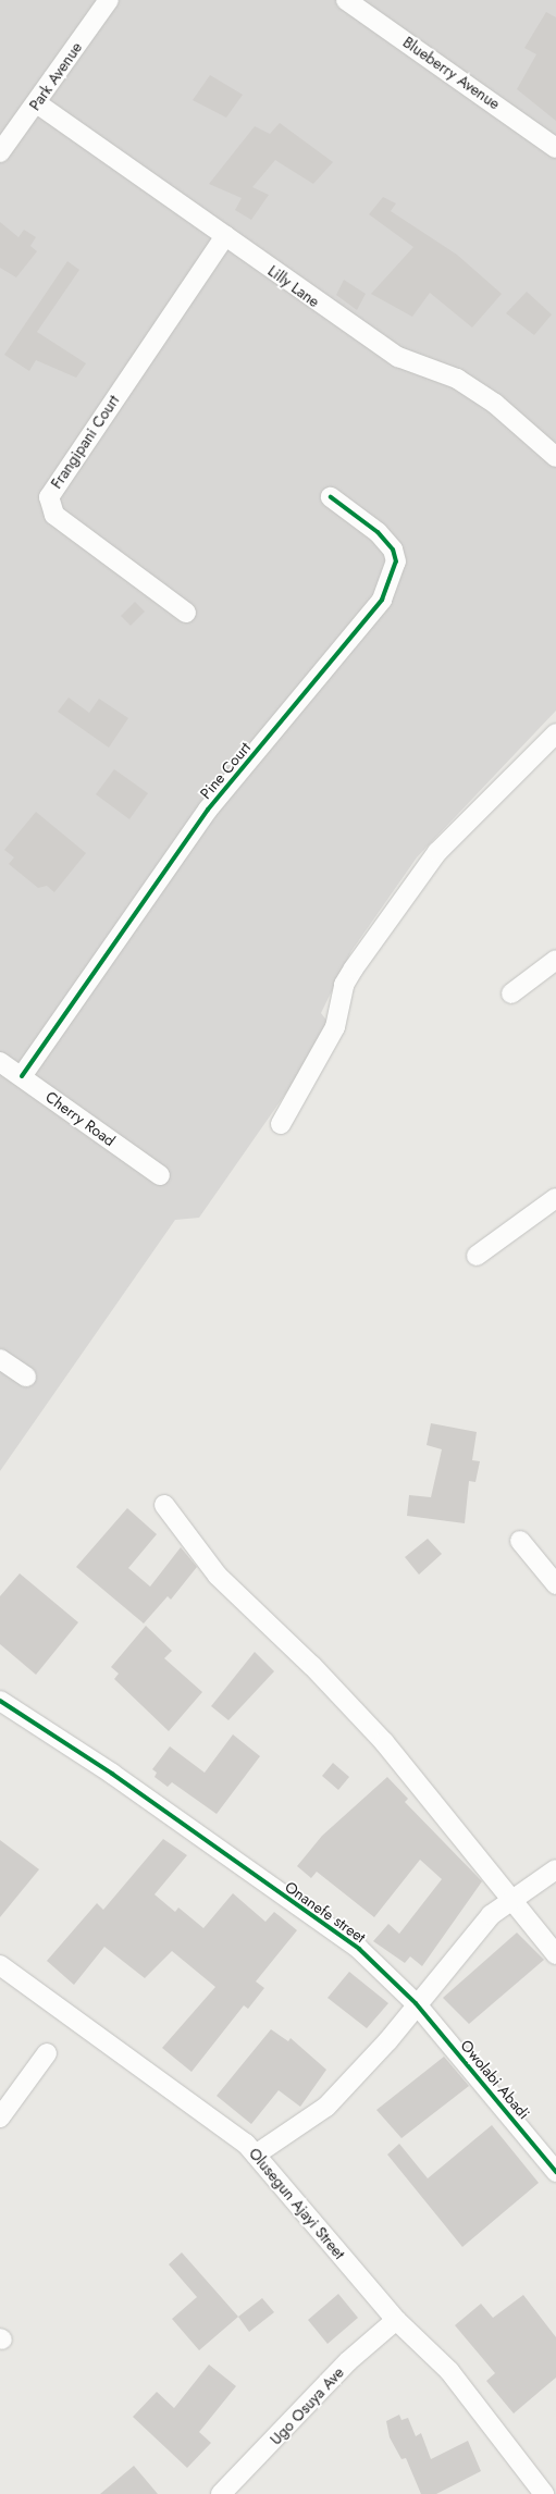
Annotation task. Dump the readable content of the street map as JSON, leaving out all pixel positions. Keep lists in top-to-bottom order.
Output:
{
  "streets": {
    "street": [
      "Blueberry Avenue",
      "Park Avenue",
      "Lilly Lane",
      "Frangipani Court",
      "Pine Court",
      "Cherry Road",
      "Onanefe street",
      "Owolabi Abadi",
      "Olusegun Ajayi Street",
      "Ugo Osuya Ave"
    ]
  },
  "crossings": [
    ["Park Avenue", "Lilly Lane"],
    ["Lilly Lane", "Frangipani Court"],
    ["Pine Court", "Cherry Road"],
    ["Onanefe street", "Owolabi Abadi"],
    ["Olusegun Ajayi Street", "Ugo Osuya Ave"]
  ]
}
